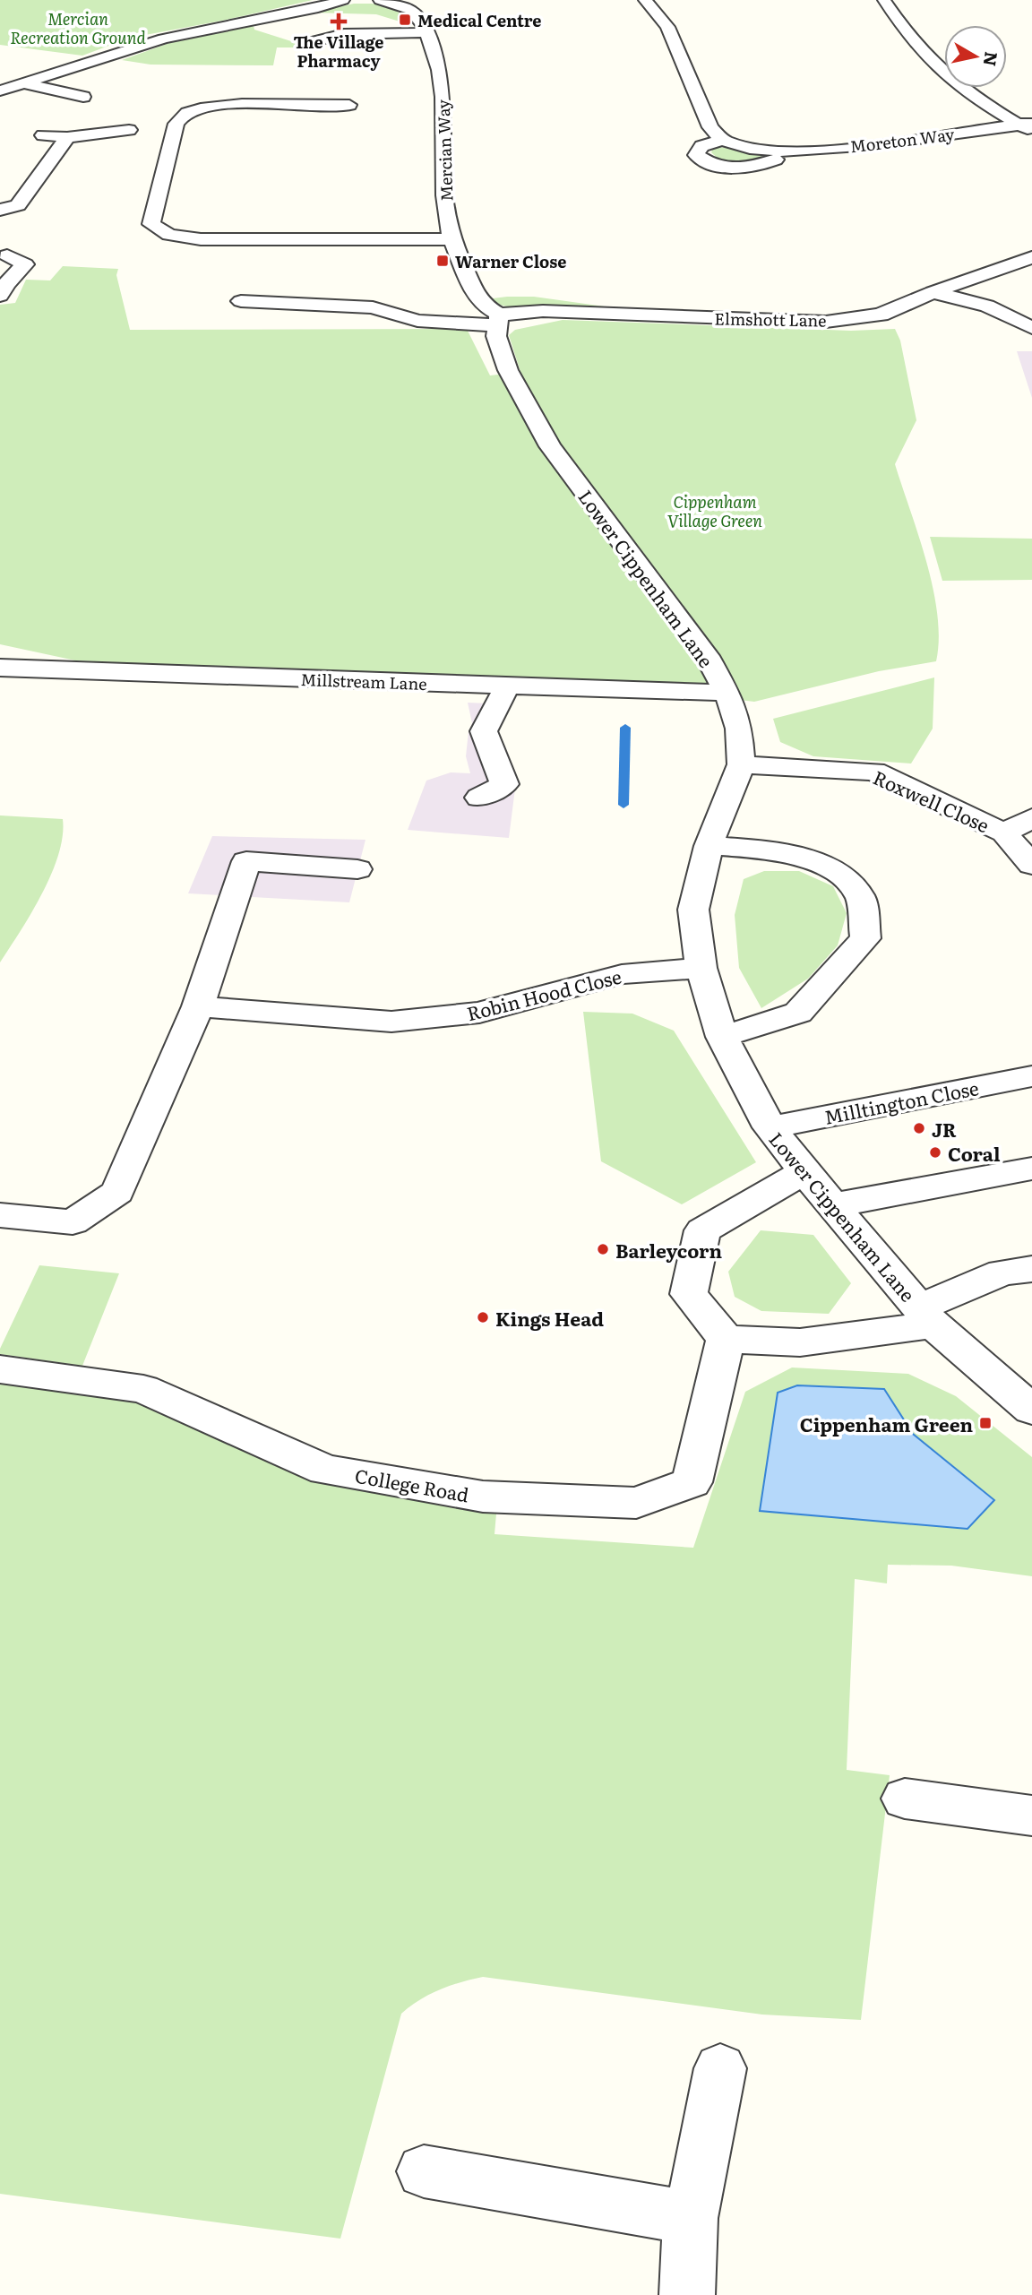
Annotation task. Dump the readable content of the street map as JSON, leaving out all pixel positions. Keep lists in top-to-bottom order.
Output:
{
  "streets": {
    "street": [
      "Moreton Way",
      "Mercian Way",
      "Elmshott Lane",
      "Lower Cippenham Lane",
      "Millstream Lane",
      "Roxwell Close",
      "Robin Hood Close",
      "Milltington Close",
      "College Road"
    ]
  },
  "crossings": [
    ["Mercian Way", "Elmshott Lane"],
    ["Mercian Way", "Lower Cippenham Lane"],
    ["Elmshott Lane", "Lower Cippenham Lane"],
    ["Lower Cippenham Lane", "Millstream Lane"],
    ["Lower Cippenham Lane", "Roxwell Close"],
    ["Lower Cippenham Lane", "Robin Hood Close"],
    ["Lower Cippenham Lane", "Milltington Close"]
  ],
  "parks": ["Mercian Recreation Ground", "Cippenham Village Green"],
  "places": {
    "transit": ["Medical Centre", "Warner Close", "Cippenham Green"],
    "health": ["The Village Pharmacy"],
    "other": [
      "JR",
      "Coral",
      "Barleycorn",
      "Kings Head"
    ]
  },
  "north": "right"
}
